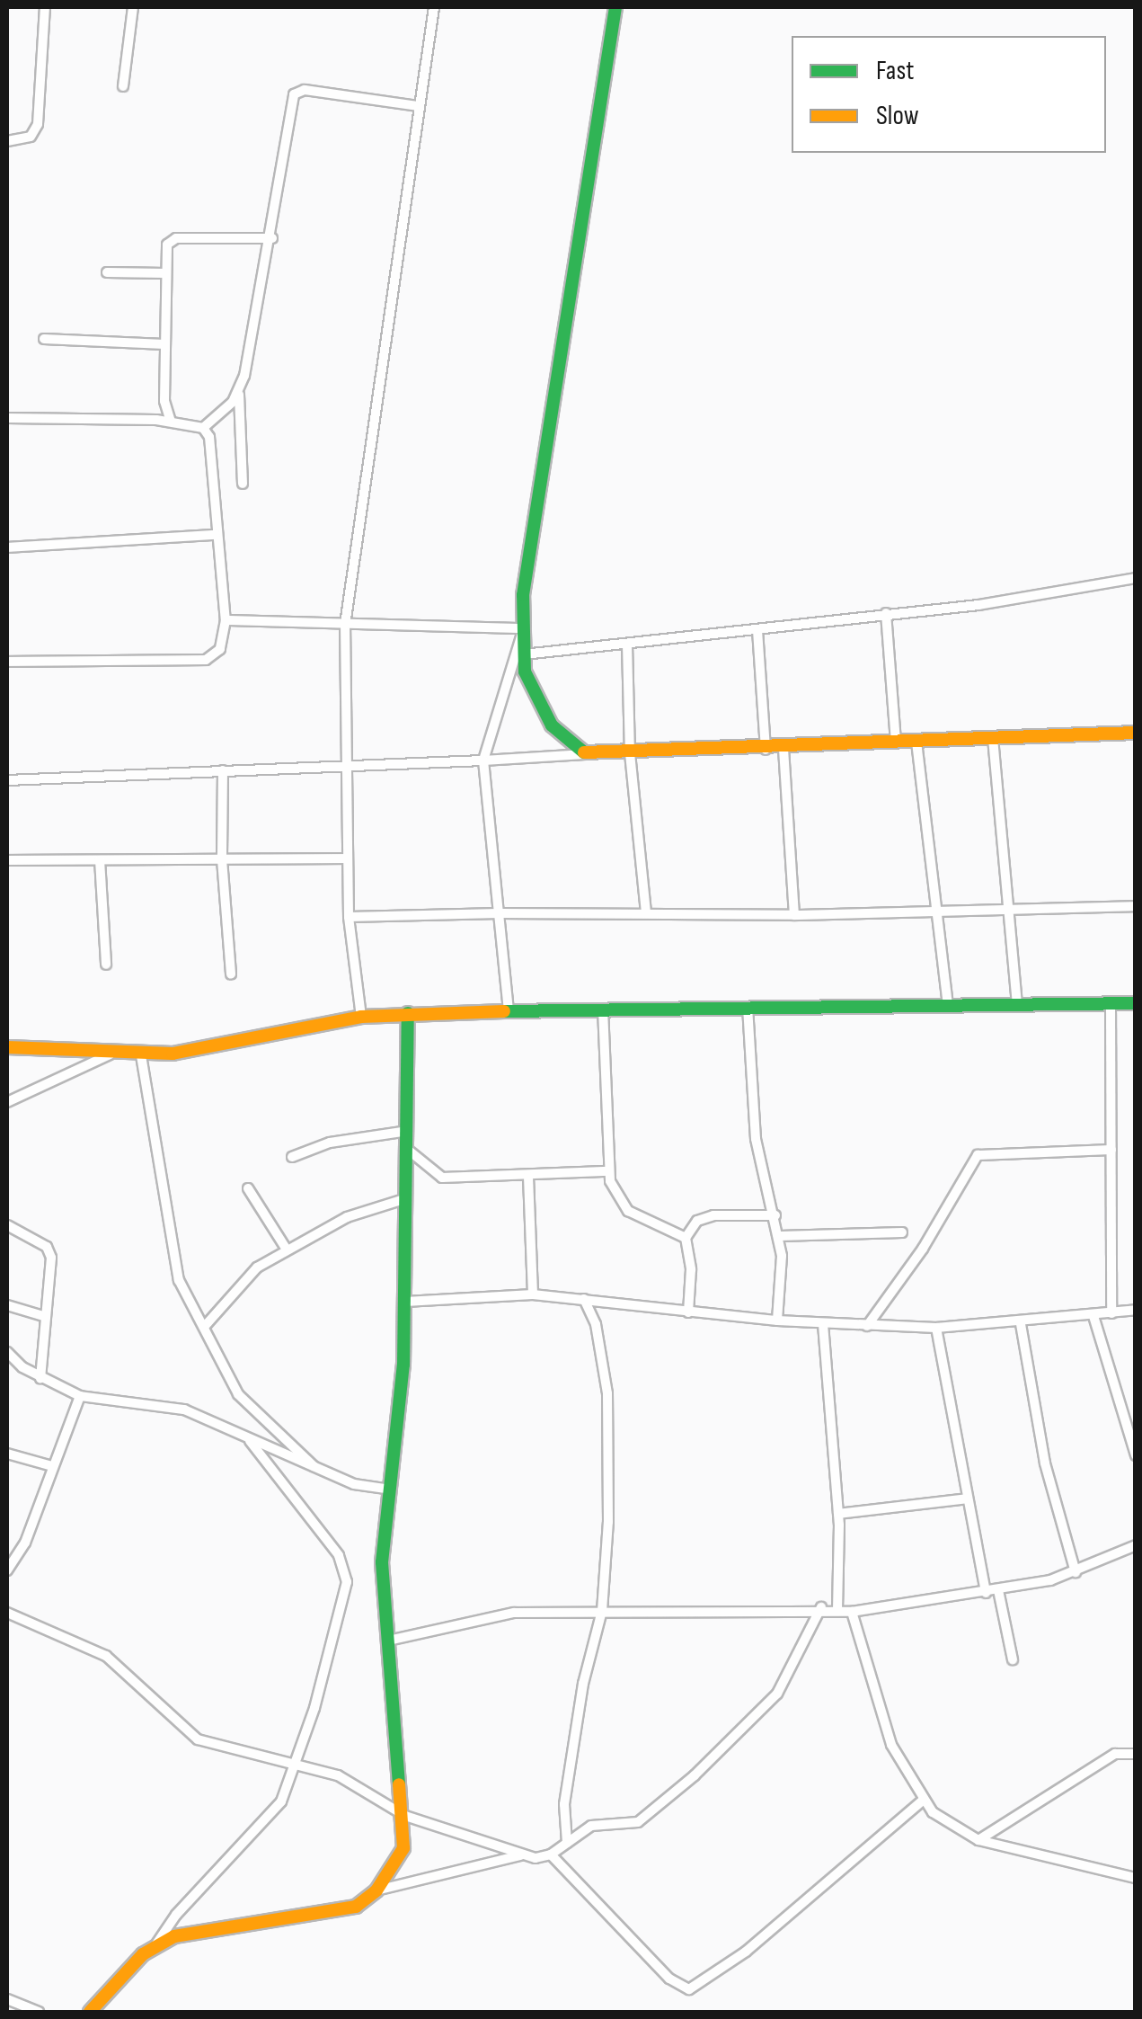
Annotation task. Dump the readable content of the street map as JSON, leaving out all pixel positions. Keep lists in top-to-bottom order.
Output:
{
  "legend": ["Fast", "Slow"]
}
